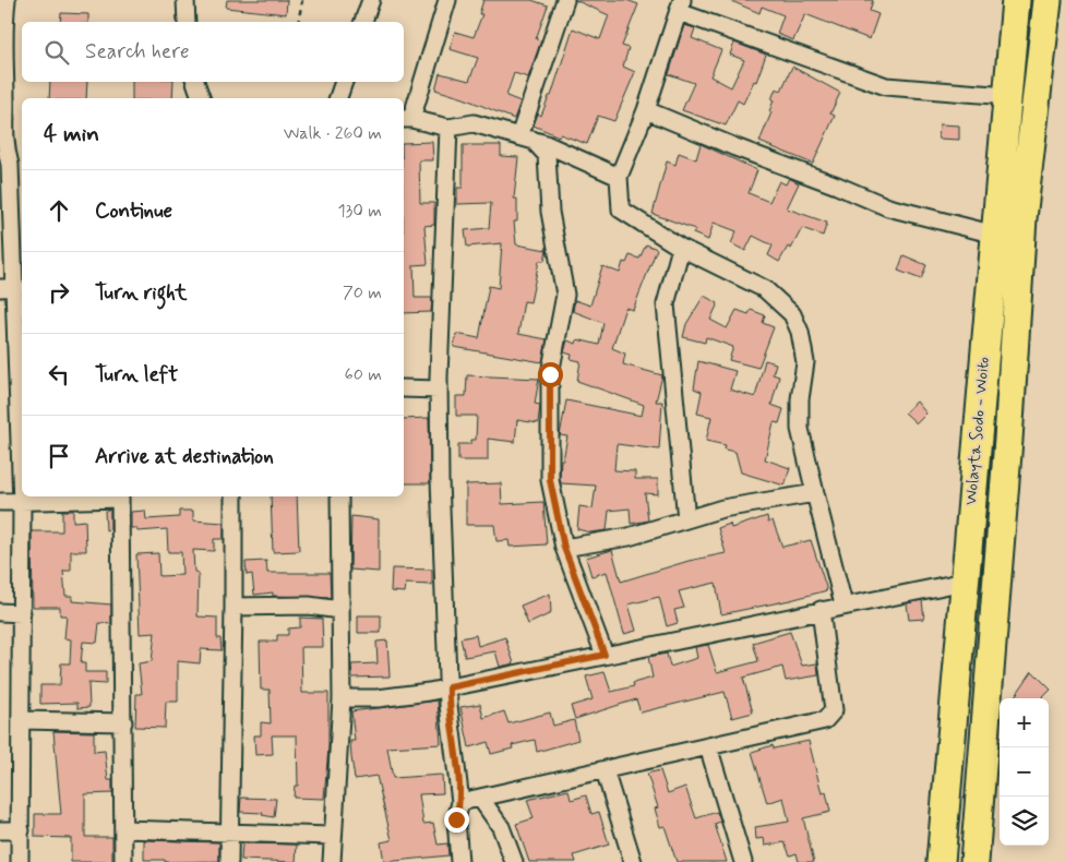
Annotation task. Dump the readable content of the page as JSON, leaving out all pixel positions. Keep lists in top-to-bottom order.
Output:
{
  "streets": {
    "highway": ["Wolayta Sodo - Woito"]
  },
  "page": {
    "search": "Search here",
    "heading": ["4 min", "Walk · 260 m"],
    "list": [
      ["Continue", "130 m"],
      ["Turn right", "70 m"],
      ["Turn left", "60 m"],
      "Arrive at destination"
    ],
    "map_buttons": ["+", "−"]
  }
}
